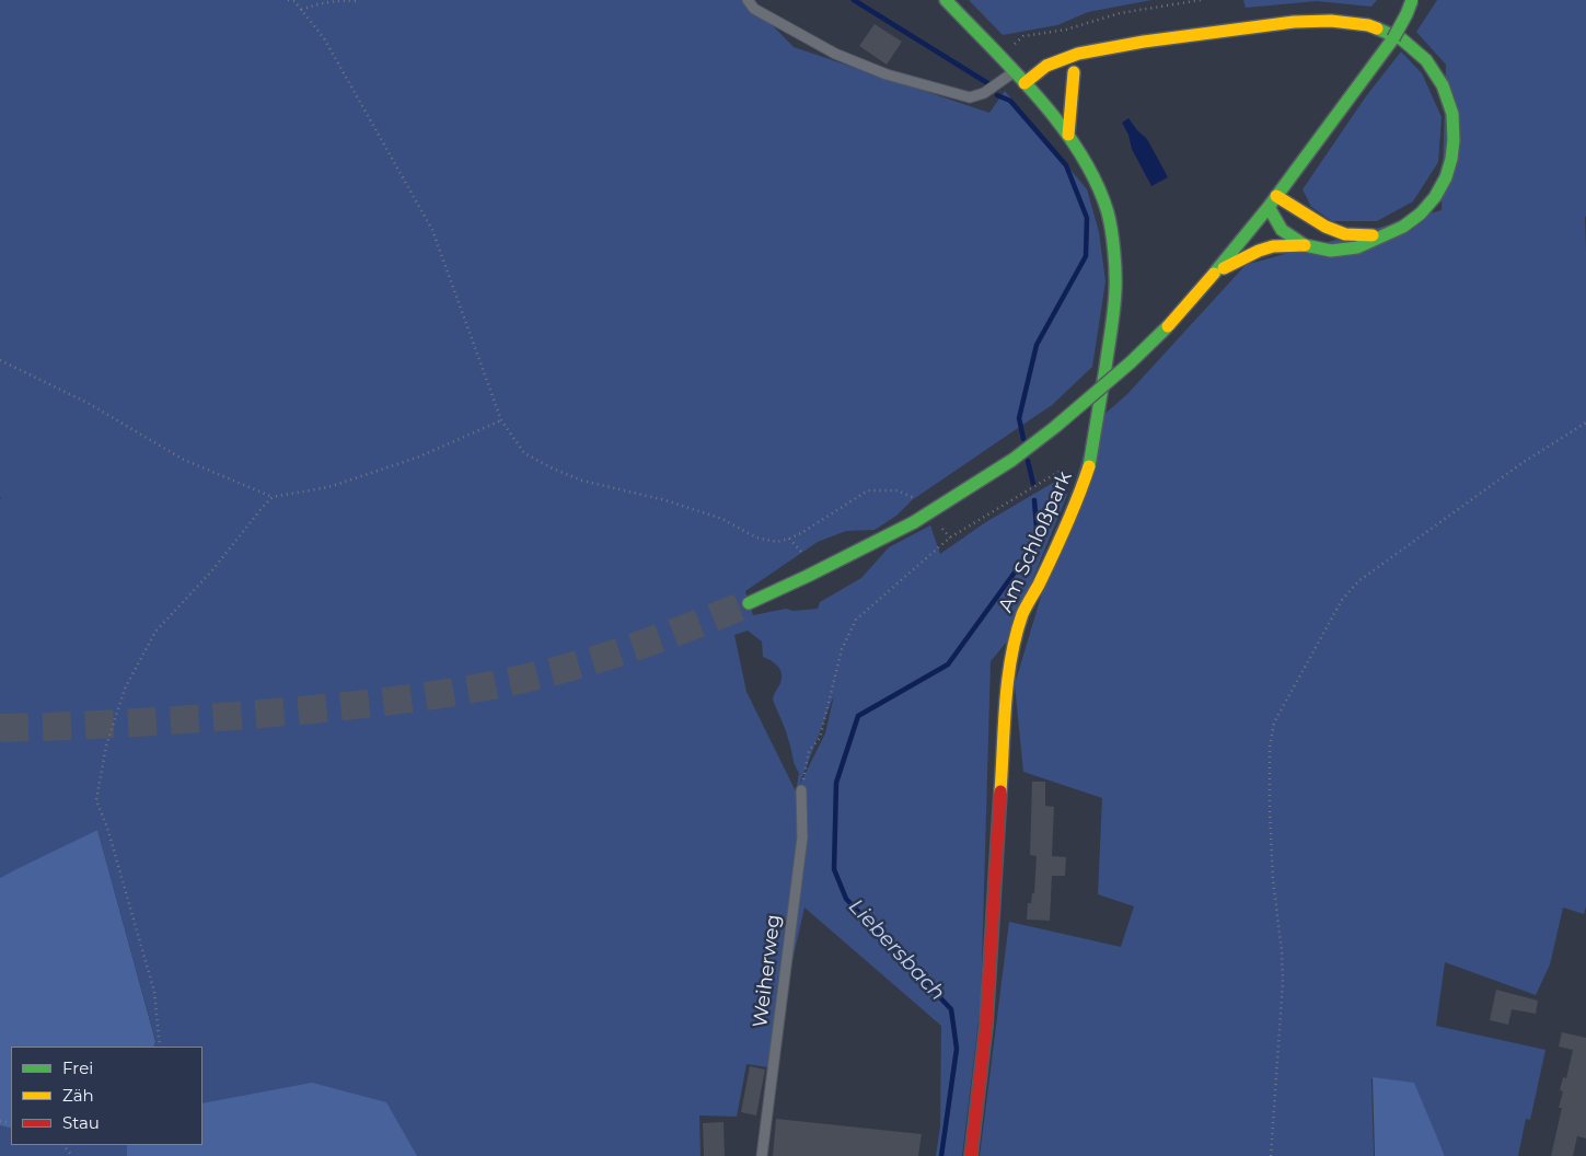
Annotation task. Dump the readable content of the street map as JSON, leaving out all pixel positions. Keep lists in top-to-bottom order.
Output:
{
  "streets": {
    "main road": ["Am Schloßpark"],
    "lane": ["Weiherweg"]
  },
  "water": ["Liebersbach"],
  "legend": ["Frei", "Zäh", "Stau"]
}
